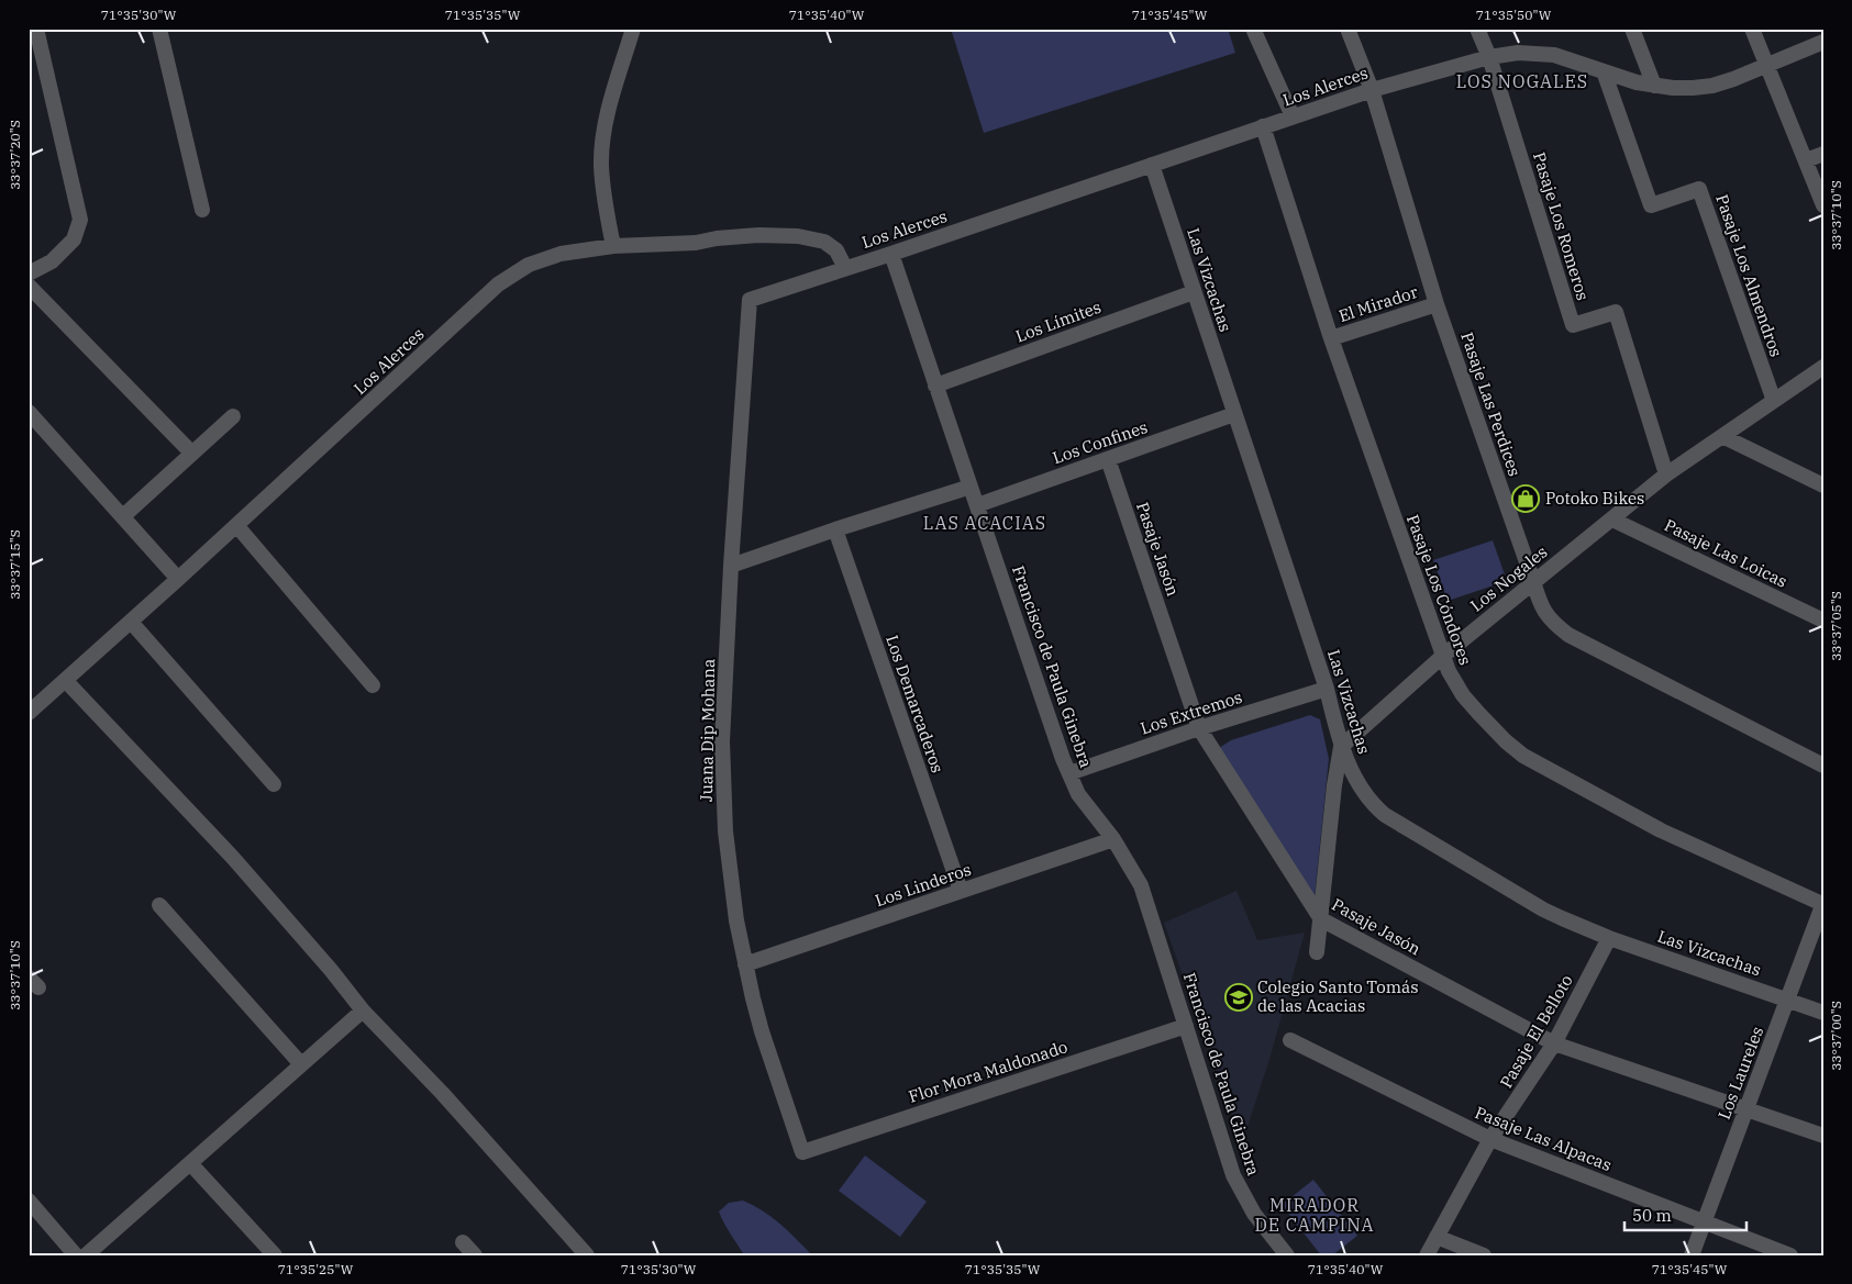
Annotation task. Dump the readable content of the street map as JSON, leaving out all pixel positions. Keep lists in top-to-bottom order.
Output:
{
  "streets": {
    "street": [
      "Los Alerces",
      "Pasaje Los Romeros",
      "Pasaje Los Almendros",
      "Las Vizcachas",
      "El Mirador",
      "Los Límites",
      "Pasaje Las Perdices",
      "Los Confines",
      "Pasaje Jasón",
      "Pasaje Las Loicas",
      "Los Nogales",
      "Pasaje Los Cóndores",
      "Francisco de Paula Ginebra",
      "Los Demarcaderos",
      "Los Extremos",
      "Juana Dip Mohana",
      "Los Linderos",
      "Pasaje El Belloto",
      "Flor Mora Maldonado",
      "Los Laureles",
      "Pasaje Las Alpacas"
    ]
  },
  "crossings": [
    ["Los Alerces", "Pasaje Los Romeros"],
    ["Los Alerces", "Pasaje Los Almendros"],
    ["Los Alerces", "Las Vizcachas"],
    ["Los Alerces", "Pasaje Las Perdices"],
    ["Los Alerces", "Pasaje Los Cóndores"],
    ["Los Alerces", "Francisco de Paula Ginebra"],
    ["Los Alerces", "Juana Dip Mohana"],
    ["Pasaje Los Romeros", "Los Nogales"],
    ["Pasaje Los Almendros", "Los Nogales"],
    ["Las Vizcachas", "Los Límites"],
    ["Las Vizcachas", "Los Confines"],
    ["Las Vizcachas", "Los Nogales"],
    ["Las Vizcachas", "Los Extremos"],
    ["Las Vizcachas", "Pasaje El Belloto"],
    ["Las Vizcachas", "Los Laureles"],
    ["El Mirador", "Pasaje Las Perdices"],
    ["El Mirador", "Pasaje Los Cóndores"],
    ["Los Límites", "Francisco de Paula Ginebra"],
    ["Pasaje Las Perdices", "Los Nogales"],
    ["Los Confines", "Pasaje Jasón"],
    ["Los Confines", "Francisco de Paula Ginebra"],
    ["Pasaje Jasón", "Los Extremos"],
    ["Pasaje Jasón", "Pasaje El Belloto"],
    ["Pasaje Jasón", "Los Laureles"],
    ["Pasaje Las Loicas", "Los Nogales"],
    ["Los Nogales", "Pasaje Los Cóndores"],
    ["Pasaje Los Cóndores", "Los Laureles"],
    ["Francisco de Paula Ginebra", "Los Extremos"],
    ["Francisco de Paula Ginebra", "Los Linderos"],
    ["Francisco de Paula Ginebra", "Flor Mora Maldonado"],
    ["Los Demarcaderos", "Los Linderos"],
    ["Juana Dip Mohana", "Los Linderos"],
    ["Juana Dip Mohana", "Flor Mora Maldonado"],
    ["Pasaje El Belloto", "Pasaje Las Alpacas"],
    ["Los Laureles", "Pasaje Las Alpacas"]
  ],
  "districts": ["LOS NOGALES", "LAS ACACIAS", "MIRADOR DE CAMPINA"],
  "places": {
    "shop": ["Potoko Bikes"],
    "school or university": ["Colegio Santo Tomás de las Acacias"]
  },
  "scale_bar": "50 m",
  "coordinates": [
    "71°35'30\"W",
    "71°35'35\"W",
    "71°35'40\"W",
    "71°35'45\"W",
    "71°35'50\"W",
    "33°37'20\"S",
    "33°37'10\"S",
    "33°37'15\"S",
    "33°37'05\"S",
    "33°37'00\"S",
    "71°35'25\"W"
  ]
}
